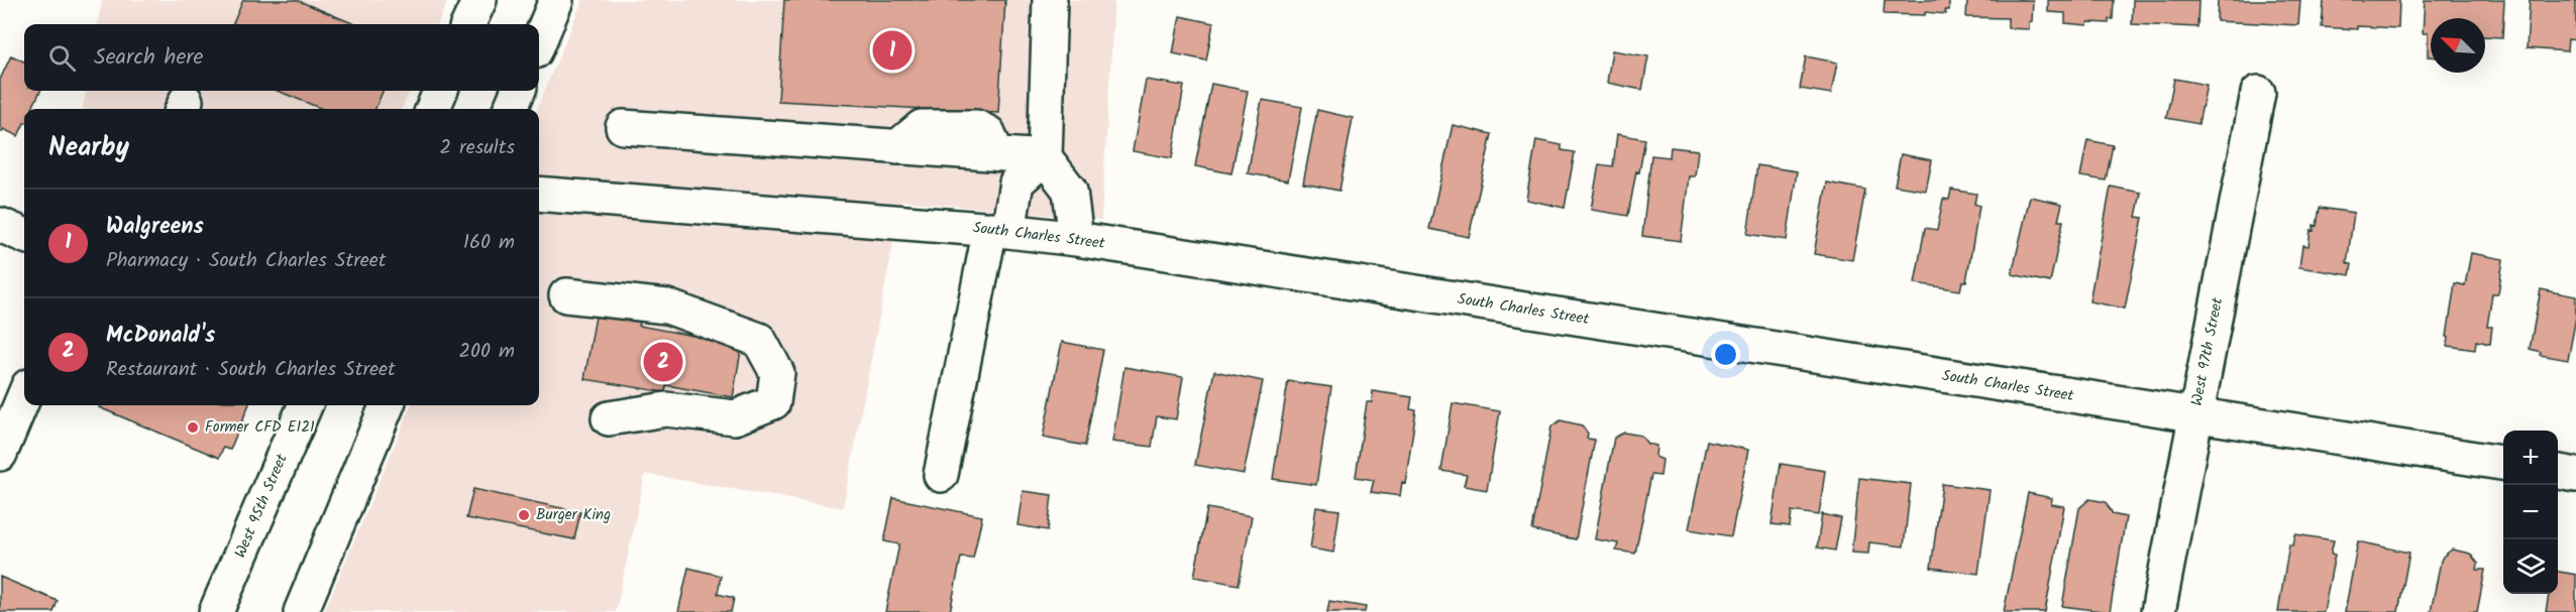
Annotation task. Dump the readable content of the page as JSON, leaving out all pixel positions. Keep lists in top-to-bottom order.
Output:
{
  "streets": {
    "street": ["South Charles Street", "West 97th Street", "West 95th Street"]
  },
  "crossings": [
    ["South Charles Street", "West 97th Street"]
  ],
  "places": ["Former CFD E121", "Burger King"],
  "north": "top left",
  "page": {
    "search": "Search here",
    "pins": ["1", "2"],
    "heading": ["Nearby", "2 results"],
    "list": [
      {
        "mark": "1",
        "name": "Walgreens",
        "note": "Pharmacy · South Charles Street",
        "value": "160 m"
      },
      {
        "mark": "2",
        "name": "McDonald's",
        "note": "Restaurant · South Charles Street",
        "value": "200 m"
      }
    ],
    "map_buttons": ["+", "−"]
  }
}
